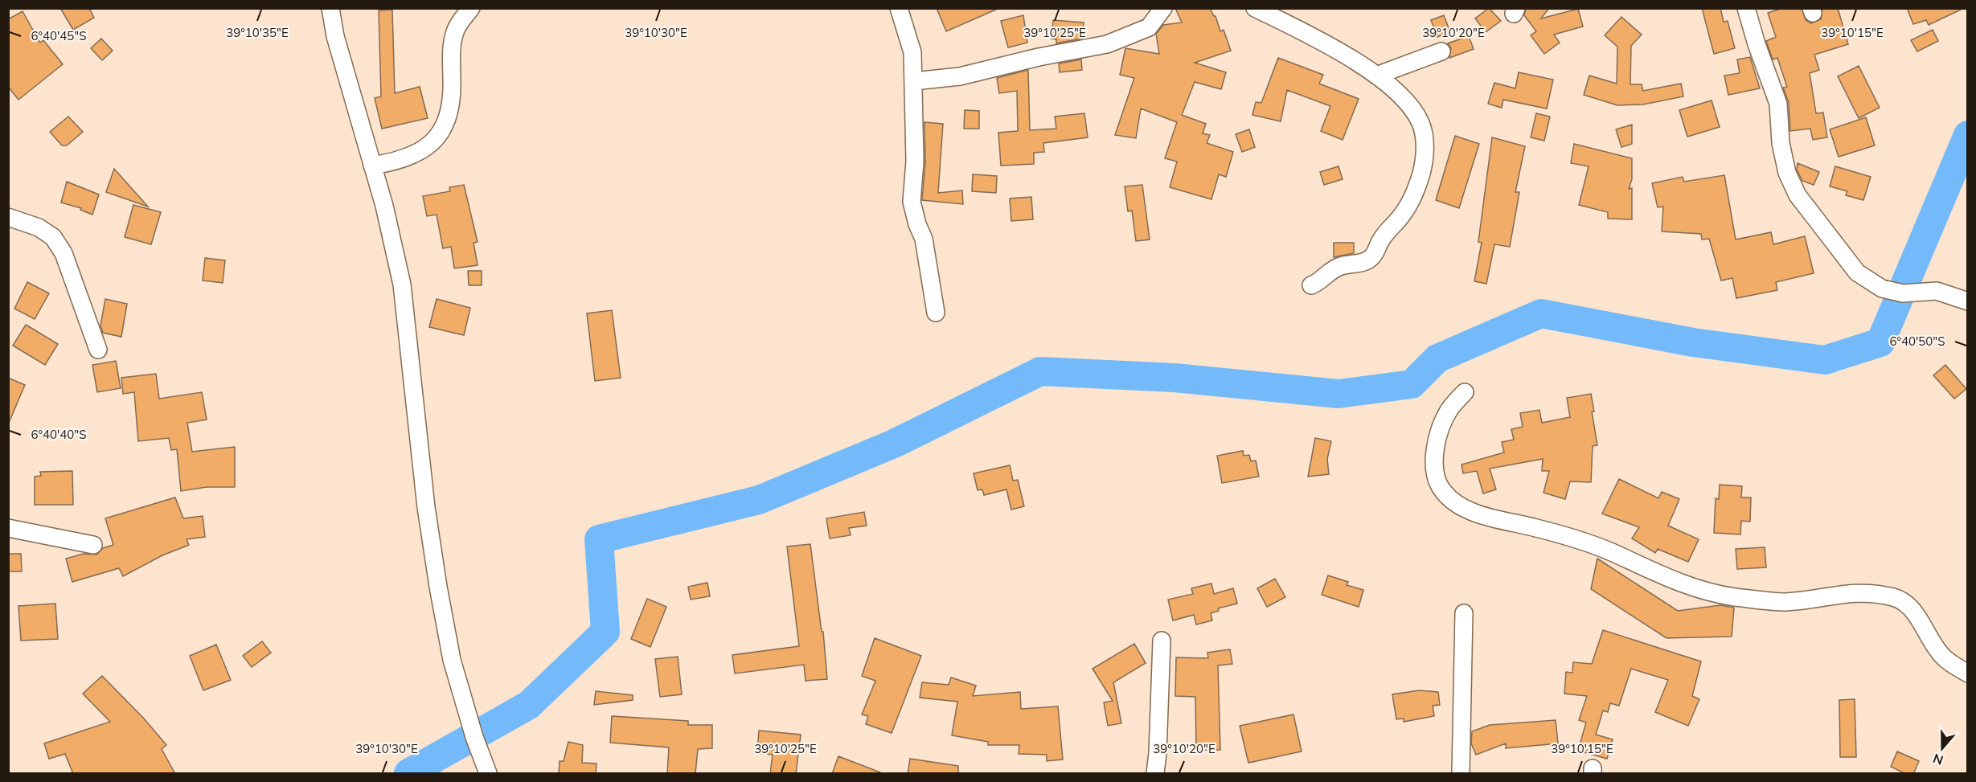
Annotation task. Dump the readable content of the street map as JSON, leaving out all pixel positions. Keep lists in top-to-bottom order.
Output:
{
  "north": "bottom",
  "coordinates": [
    "39°10'35\"E",
    "39°10'30\"E",
    "39°10'25\"E",
    "39°10'20\"E",
    "39°10'15\"E",
    "6°40'45\"S",
    "6°40'50\"S",
    "6°40'40\"S"
  ]
}
